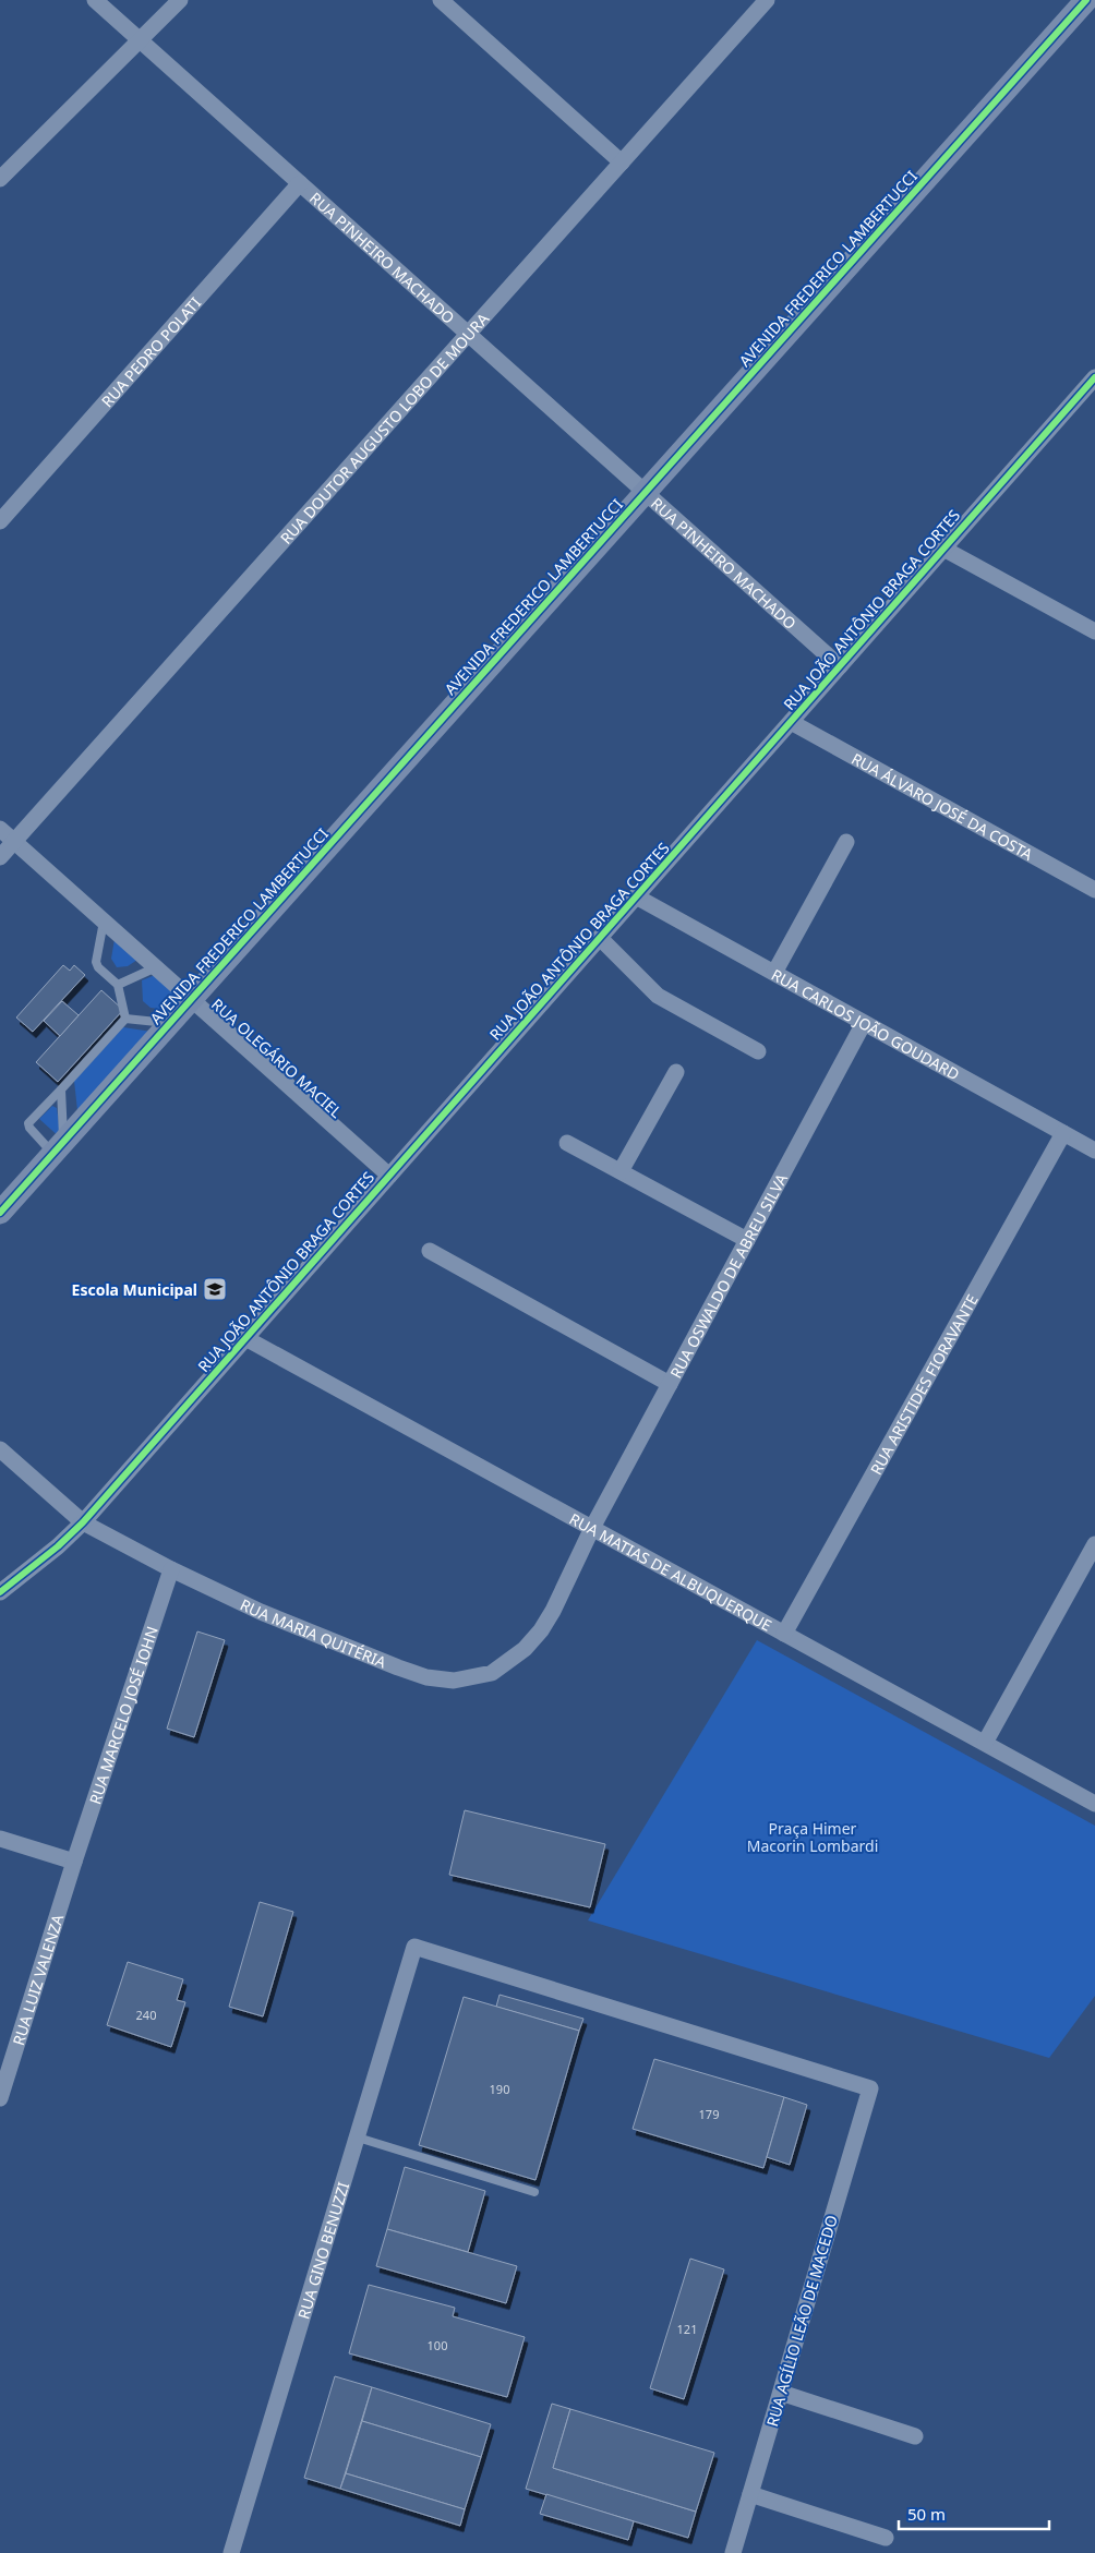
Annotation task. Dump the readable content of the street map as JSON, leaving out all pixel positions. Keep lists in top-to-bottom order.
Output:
{
  "streets": {
    "street": [
      "RUA PINHEIRO MACHADO",
      "AVENIDA FREDERICO LAMBERTUCCI",
      "RUA PEDRO POLATI",
      "RUA DOUTOR AUGUSTO LOBO DE MOURA",
      "RUA JOÃO ANTÔNIO BRAGA CORTES",
      "RUA ÁLVARO JOSÉ DA COSTA",
      "RUA CARLOS JOÃO GOUDARD",
      "RUA OLEGÁRIO MACIEL",
      "RUA OSWALDO DE ABREU SILVA",
      "RUA ARISTIDES FIORAVANTE",
      "RUA MATIAS DE ALBUQUERQUE",
      "RUA MARIA QUITÉRIA",
      "RUA MARCELO JOSÉ IOHN",
      "RUA LUIZ VALENZA",
      "RUA GINO BENUZZI",
      "RUA AGÍLIO LEÃO DE MACEDO"
    ]
  },
  "crossings": [
    ["RUA PINHEIRO MACHADO", "AVENIDA FREDERICO LAMBERTUCCI"],
    ["RUA PINHEIRO MACHADO", "RUA PEDRO POLATI"],
    ["RUA PINHEIRO MACHADO", "RUA DOUTOR AUGUSTO LOBO DE MOURA"],
    ["RUA PINHEIRO MACHADO", "RUA JOÃO ANTÔNIO BRAGA CORTES"],
    ["AVENIDA FREDERICO LAMBERTUCCI", "RUA OLEGÁRIO MACIEL"],
    ["RUA DOUTOR AUGUSTO LOBO DE MOURA", "RUA OLEGÁRIO MACIEL"],
    ["RUA JOÃO ANTÔNIO BRAGA CORTES", "RUA ÁLVARO JOSÉ DA COSTA"],
    ["RUA JOÃO ANTÔNIO BRAGA CORTES", "RUA CARLOS JOÃO GOUDARD"],
    ["RUA JOÃO ANTÔNIO BRAGA CORTES", "RUA OLEGÁRIO MACIEL"],
    ["RUA JOÃO ANTÔNIO BRAGA CORTES", "RUA MATIAS DE ALBUQUERQUE"],
    ["RUA JOÃO ANTÔNIO BRAGA CORTES", "RUA MARIA QUITÉRIA"],
    ["RUA CARLOS JOÃO GOUDARD", "RUA OSWALDO DE ABREU SILVA"],
    ["RUA CARLOS JOÃO GOUDARD", "RUA ARISTIDES FIORAVANTE"],
    ["RUA OSWALDO DE ABREU SILVA", "RUA MATIAS DE ALBUQUERQUE"],
    ["RUA OSWALDO DE ABREU SILVA", "RUA MARIA QUITÉRIA"],
    ["RUA ARISTIDES FIORAVANTE", "RUA MATIAS DE ALBUQUERQUE"],
    ["RUA MATIAS DE ALBUQUERQUE", "RUA MARIA QUITÉRIA"],
    ["RUA MARIA QUITÉRIA", "RUA MARCELO JOSÉ IOHN"],
    ["RUA MARCELO JOSÉ IOHN", "RUA LUIZ VALENZA"],
    ["RUA GINO BENUZZI", "RUA AGÍLIO LEÃO DE MACEDO"]
  ],
  "parks": ["Praça Himer Macorin Lombardi"],
  "places": {
    "school or university": ["Escola Municipal"]
  },
  "house_numbers": [
    "240",
    "190",
    "179",
    "121",
    "100"
  ],
  "scale_bar": "50 m"
}
